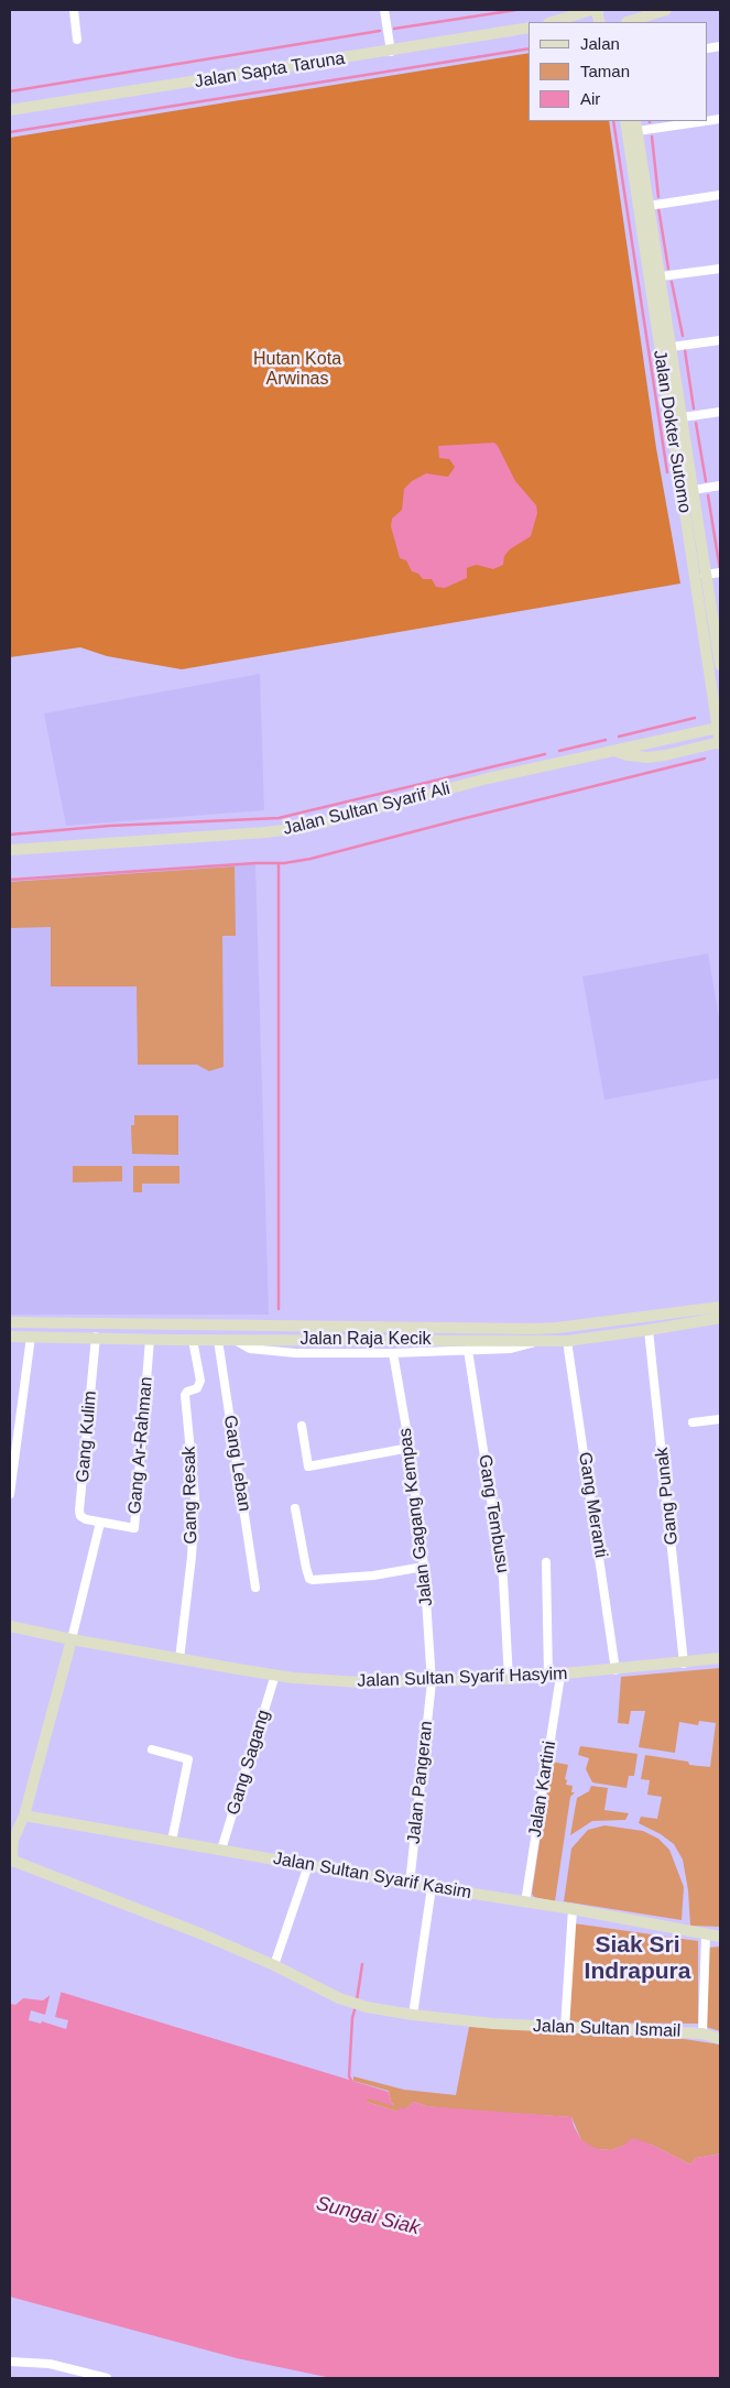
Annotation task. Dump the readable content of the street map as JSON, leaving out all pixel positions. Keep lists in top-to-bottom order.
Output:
{
  "streets": {
    "street": [
      "Jalan Sapta Taruna",
      "Jalan Dokter Sutomo",
      "Jalan Sultan Syarif Ali",
      "Jalan Raja Kecik",
      "Gang Kulim",
      "Gang Ar-Rahman",
      "Gang Leban",
      "Gang Resak",
      "Gang Punak",
      "Gang Meranti",
      "Gang Tembusu",
      "Jalan Gagang Kempas",
      "Jalan Sultan Syarif Hasyim",
      "Gang Sagang",
      "Jalan Pangeran",
      "Jalan Kartini",
      "Jalan Sultan Syarif Kasim",
      "Jalan Sultan Ismail"
    ]
  },
  "crossings": [
    ["Jalan Dokter Sutomo", "Jalan Sultan Syarif Ali"],
    ["Jalan Raja Kecik", "Gang Kulim"],
    ["Jalan Raja Kecik", "Gang Ar-Rahman"],
    ["Jalan Raja Kecik", "Gang Leban"],
    ["Jalan Raja Kecik", "Gang Resak"],
    ["Jalan Raja Kecik", "Gang Punak"],
    ["Jalan Raja Kecik", "Gang Meranti"],
    ["Gang Kulim", "Gang Ar-Rahman"],
    ["Gang Ar-Rahman", "Jalan Sultan Syarif Hasyim"],
    ["Gang Resak", "Jalan Sultan Syarif Hasyim"],
    ["Gang Punak", "Jalan Sultan Syarif Hasyim"],
    ["Gang Meranti", "Jalan Sultan Syarif Hasyim"],
    ["Gang Tembusu", "Jalan Sultan Syarif Hasyim"],
    ["Jalan Gagang Kempas", "Jalan Sultan Syarif Hasyim"],
    ["Jalan Gagang Kempas", "Jalan Pangeran"],
    ["Jalan Sultan Syarif Hasyim", "Gang Sagang"],
    ["Jalan Sultan Syarif Hasyim", "Jalan Pangeran"],
    ["Jalan Sultan Syarif Hasyim", "Jalan Kartini"],
    ["Gang Sagang", "Jalan Sultan Syarif Kasim"],
    ["Jalan Pangeran", "Jalan Sultan Syarif Kasim"],
    ["Jalan Kartini", "Jalan Sultan Syarif Kasim"]
  ],
  "districts": ["Siak Sri Indrapura"],
  "water": ["Sungai Siak"],
  "parks": ["Hutan Kota Arwinas"],
  "legend": ["Jalan", "Taman", "Air"]
}
